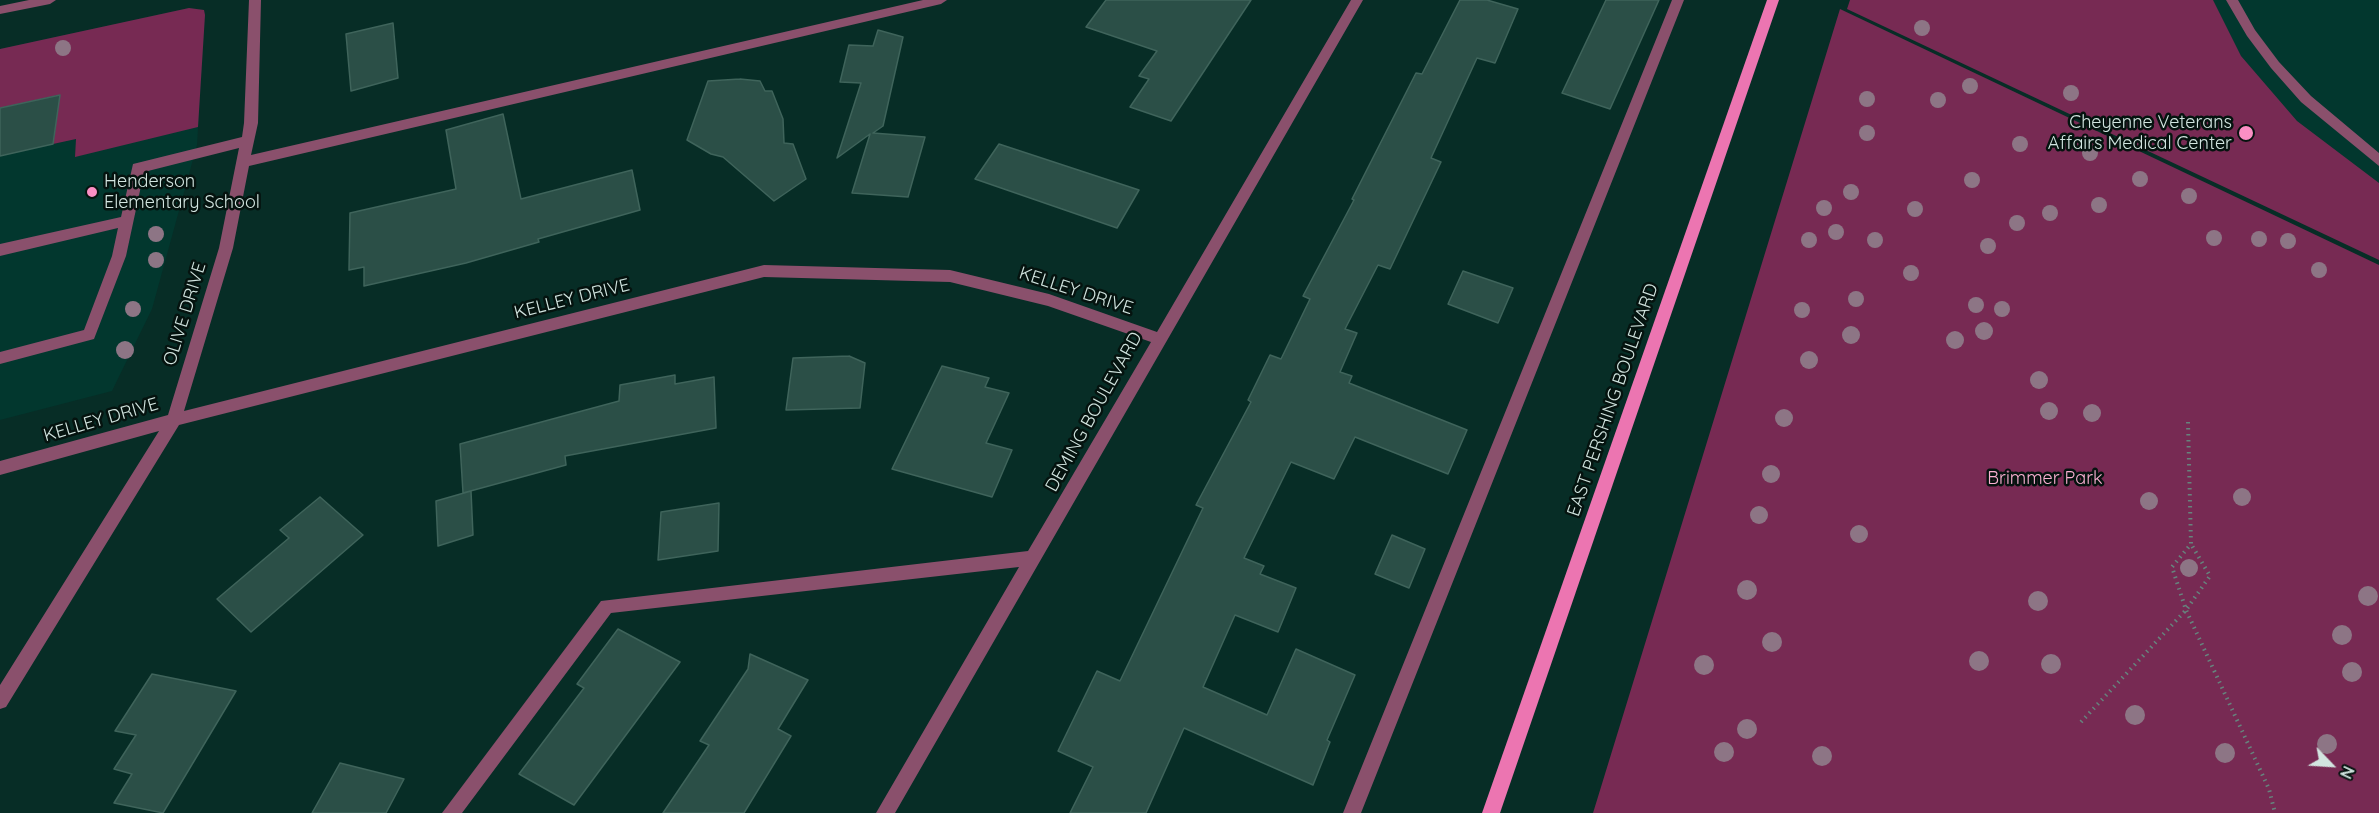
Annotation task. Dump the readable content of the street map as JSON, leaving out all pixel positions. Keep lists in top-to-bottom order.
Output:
{
  "streets": {
    "main road": ["EAST PERSHING BOULEVARD"],
    "street": ["KELLEY DRIVE", "OLIVE DRIVE", "DEMING BOULEVARD"]
  },
  "crossings": [
    ["KELLEY DRIVE", "OLIVE DRIVE"],
    ["KELLEY DRIVE", "DEMING BOULEVARD"]
  ],
  "parks": ["Brimmer Park"],
  "places": ["Cheyenne Veterans Affairs Medical Center", "Henderson Elementary School"],
  "north": "bottom right"
}
